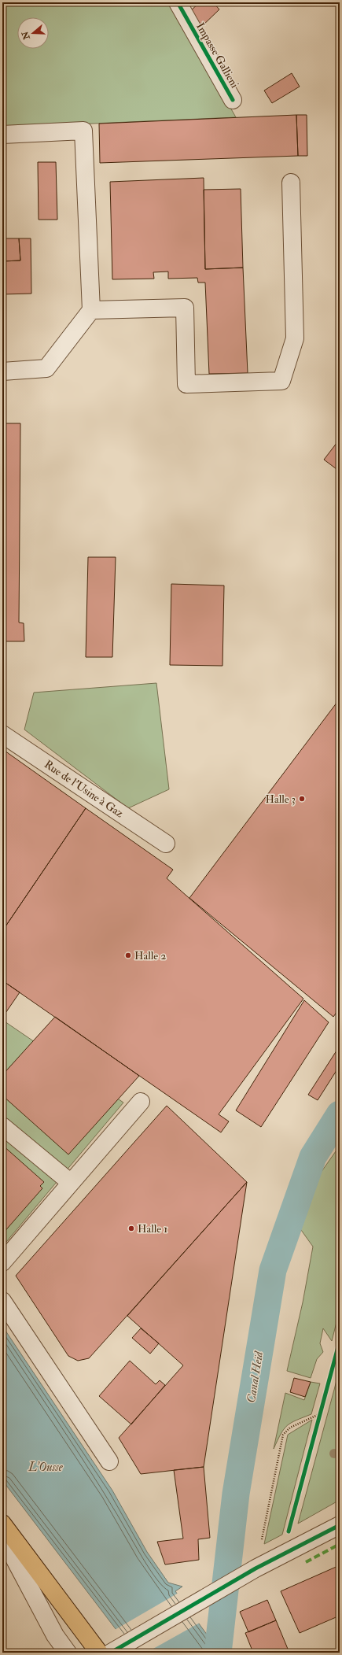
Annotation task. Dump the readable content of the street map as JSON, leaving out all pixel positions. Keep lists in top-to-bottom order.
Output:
{
  "streets": {
    "street": ["Impasse Gallieni", "Rue de l'Usine à Gaz"]
  },
  "water": ["Canal Heïd", "L'Ousse"],
  "places": ["Halle 3", "Halle 2", "Halle 1"],
  "north": "left"
}
